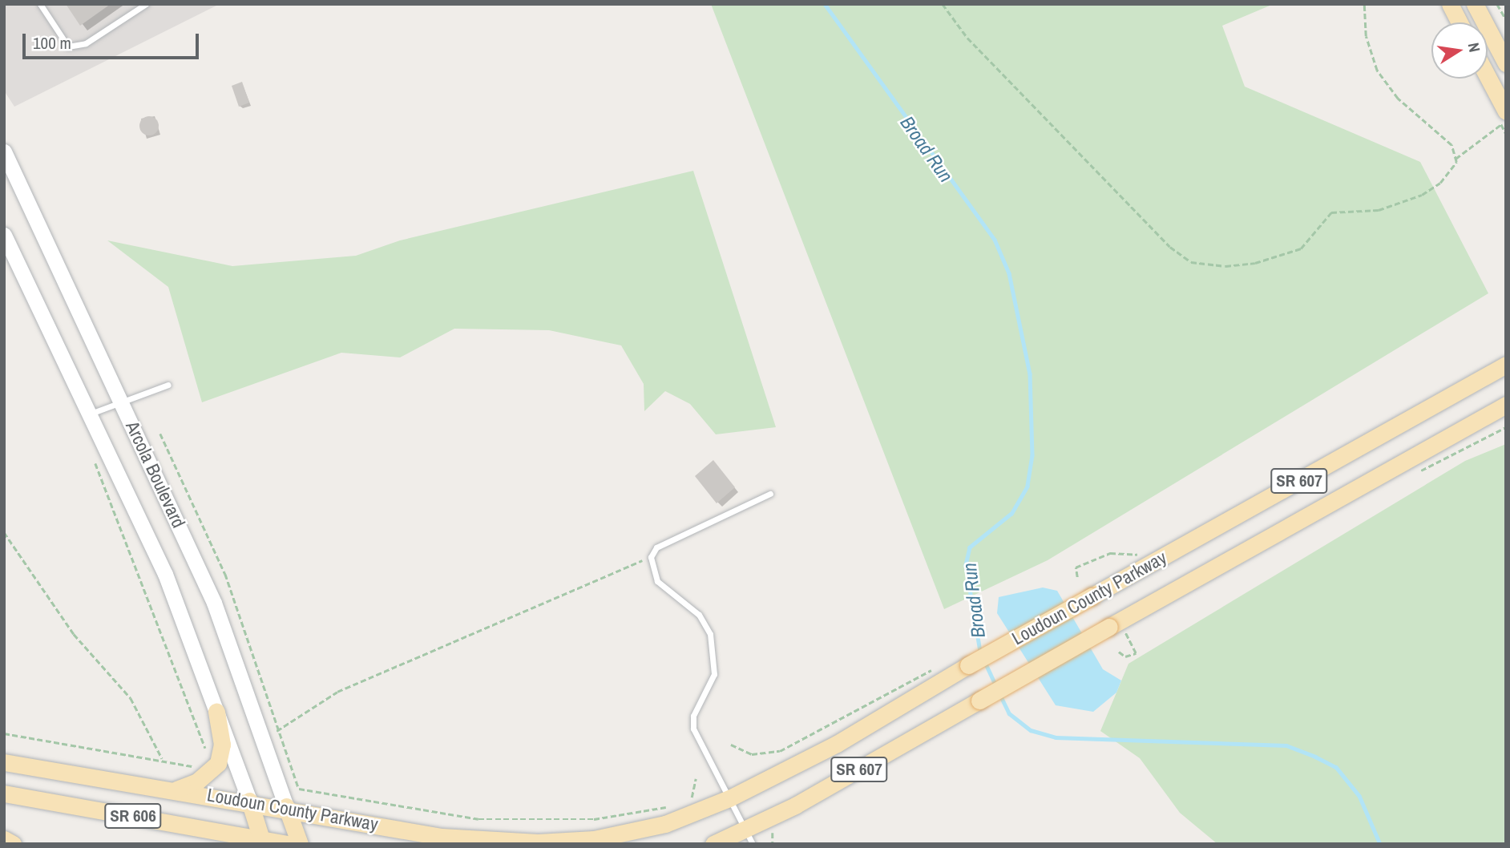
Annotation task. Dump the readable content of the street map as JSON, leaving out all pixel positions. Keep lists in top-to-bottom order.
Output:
{
  "streets": {
    "main road": [
      "Arcola Boulevard",
      "SR 607",
      "Loudoun County Parkway",
      "SR 606"
    ]
  },
  "crossings": [
    ["Arcola Boulevard", "Loudoun County Parkway"]
  ],
  "water": ["Broad Run"],
  "scale_bar": "100 m",
  "north": "right"
}
